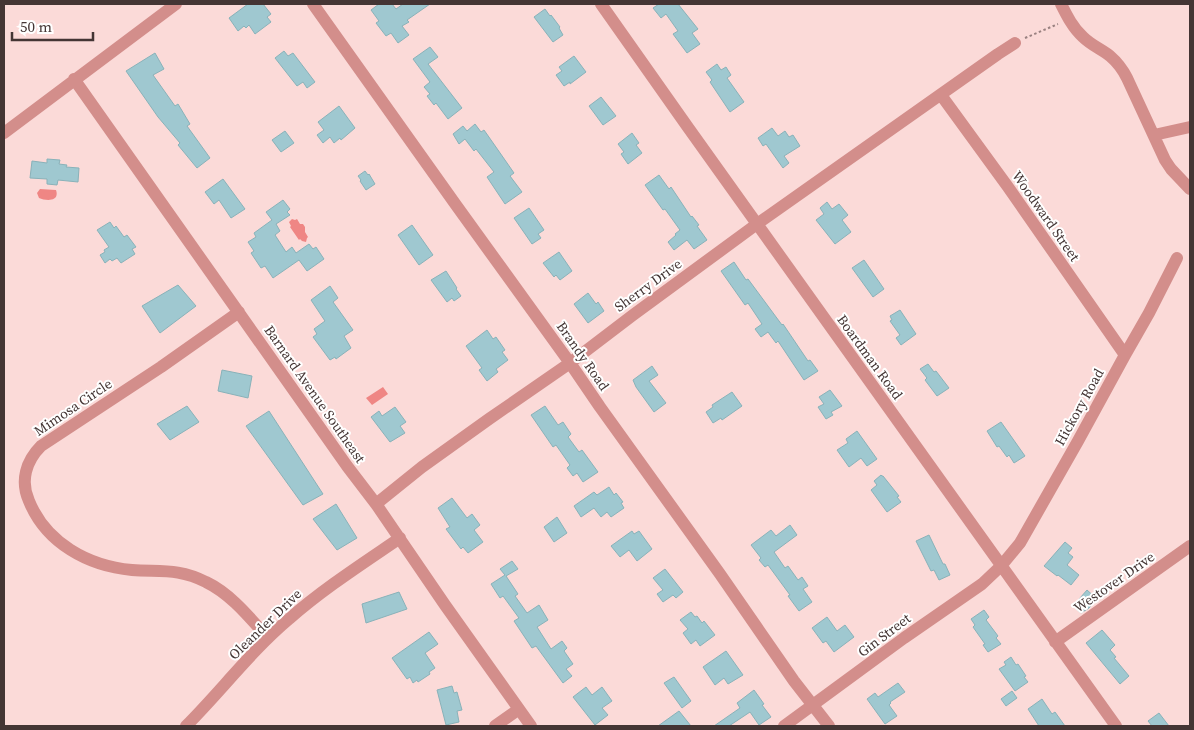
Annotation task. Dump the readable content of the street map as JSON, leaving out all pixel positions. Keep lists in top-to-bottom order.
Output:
{
  "streets": {
    "street": [
      "Woodward Street",
      "Sherry Drive",
      "Brandy Road",
      "Boardman Road",
      "Barnard Avenue Southeast",
      "Mimosa Circle",
      "Hickory Road",
      "Westover Drive",
      "Oleander Drive",
      "Gin Street"
    ]
  },
  "crossings": [
    ["Woodward Street", "Sherry Drive"],
    ["Woodward Street", "Hickory Road"],
    ["Sherry Drive", "Brandy Road"],
    ["Sherry Drive", "Boardman Road"],
    ["Sherry Drive", "Barnard Avenue Southeast"],
    ["Brandy Road", "Gin Street"],
    ["Boardman Road", "Hickory Road"],
    ["Boardman Road", "Westover Drive"],
    ["Boardman Road", "Gin Street"],
    ["Barnard Avenue Southeast", "Mimosa Circle"],
    ["Barnard Avenue Southeast", "Oleander Drive"],
    ["Mimosa Circle", "Oleander Drive"],
    ["Hickory Road", "Gin Street"]
  ],
  "scale_bar": "50 m"
}
